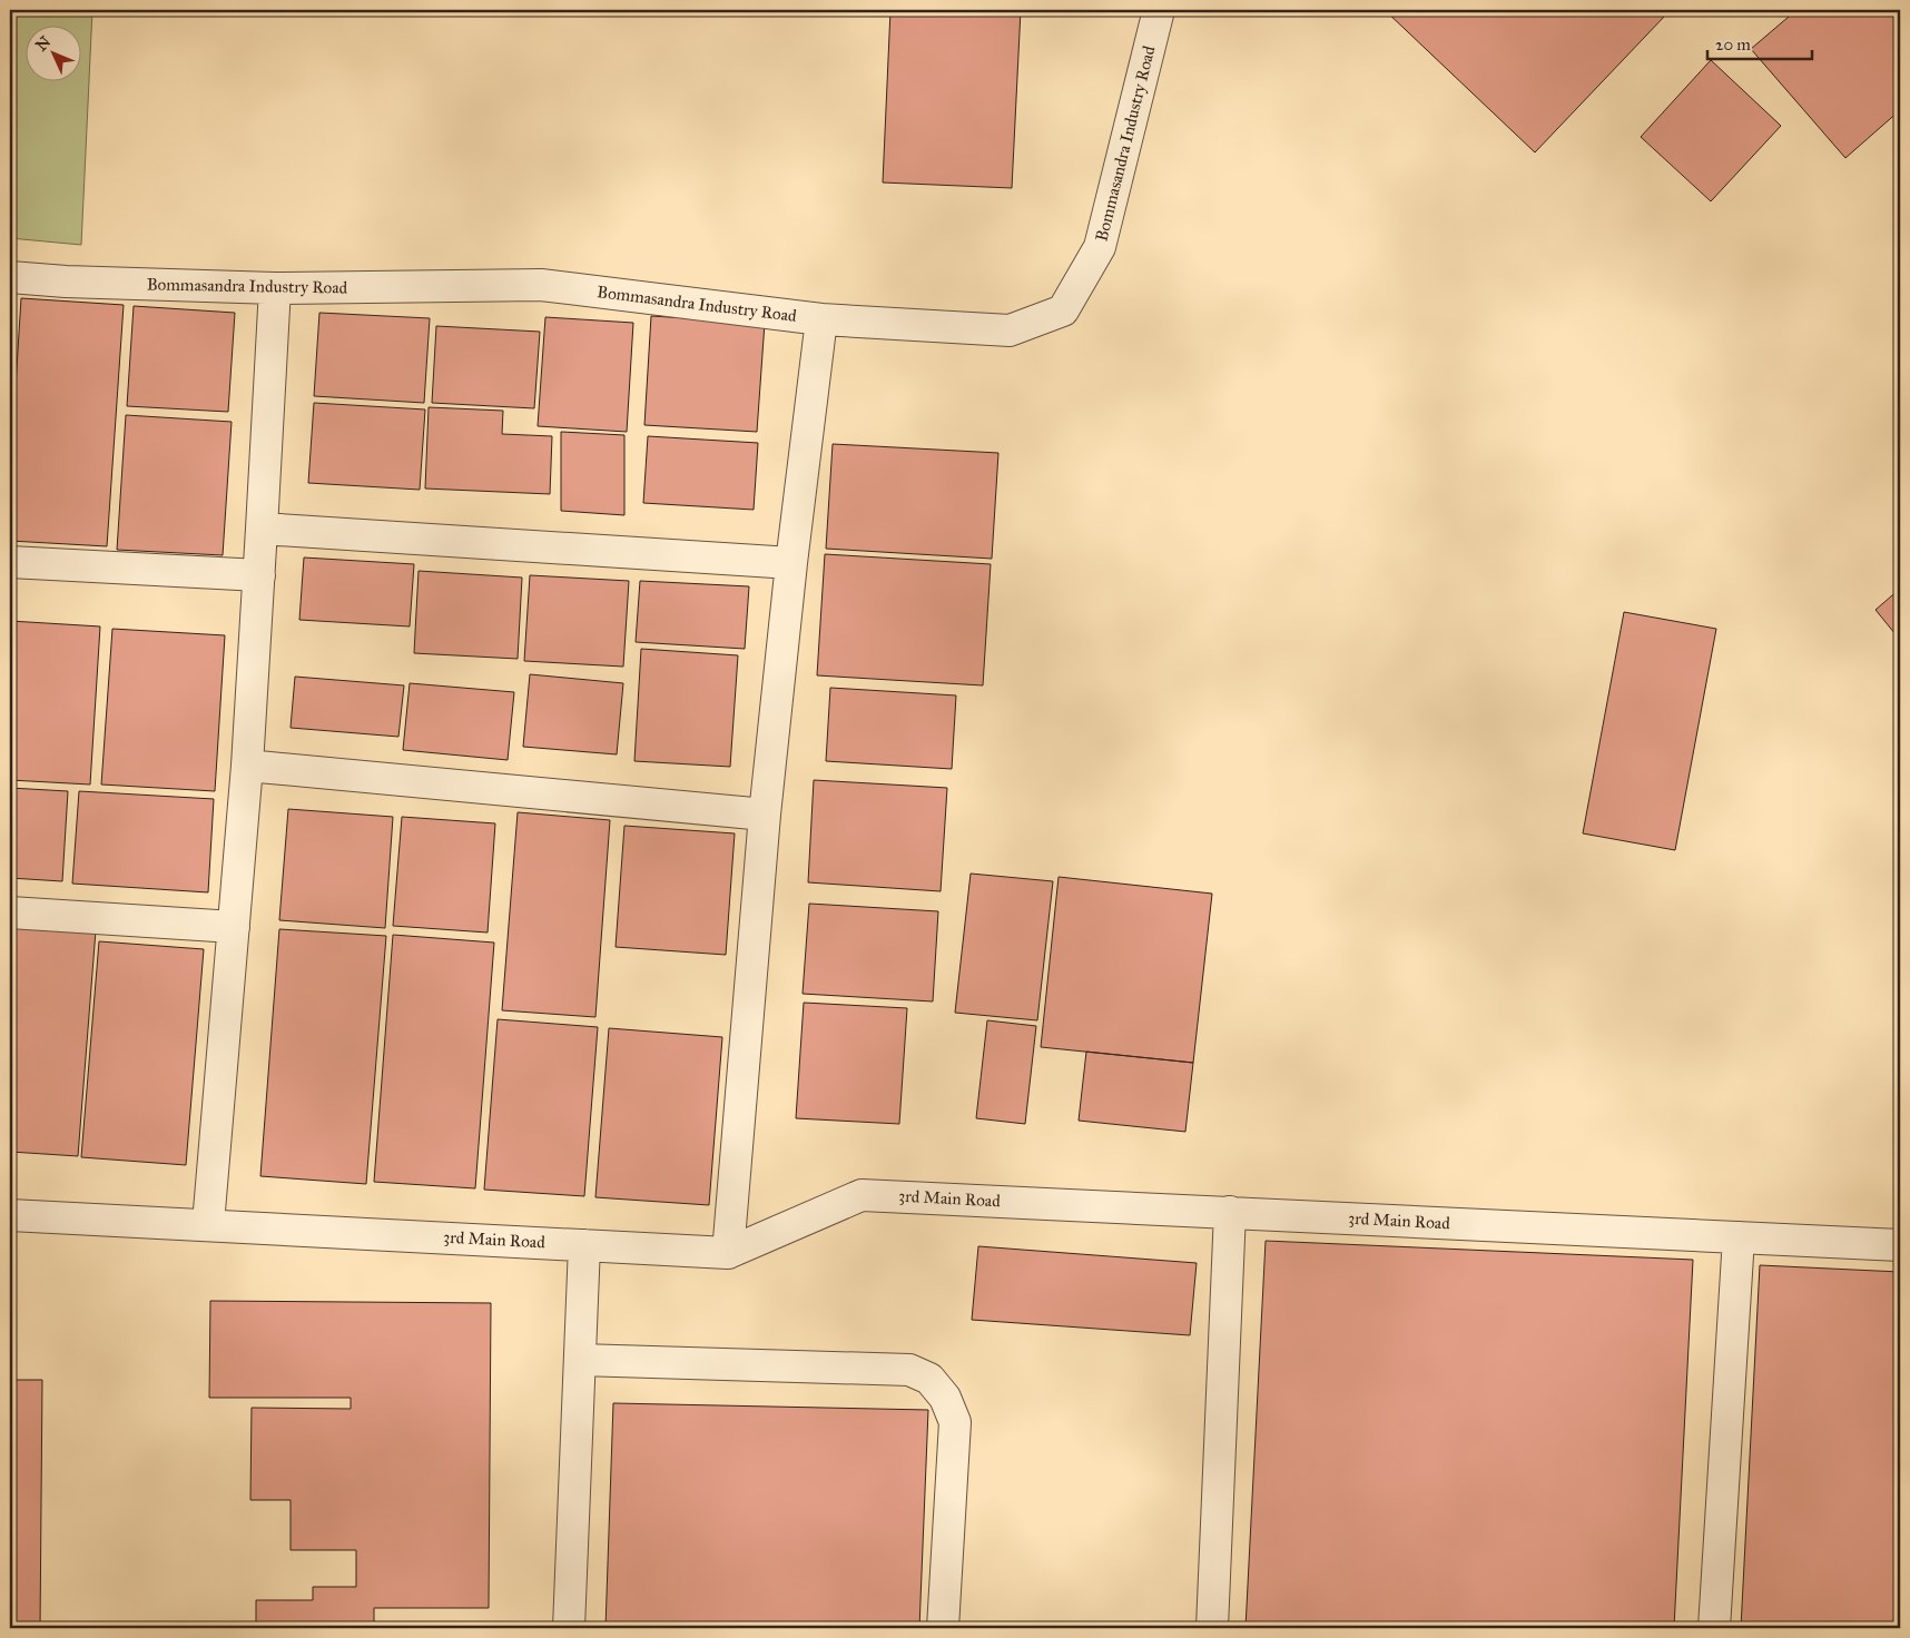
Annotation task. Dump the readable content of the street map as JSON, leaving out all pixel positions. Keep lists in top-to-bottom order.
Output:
{
  "streets": {
    "street": ["Bommasandra Industry Road", "3rd Main Road"]
  },
  "scale_bar": "20 m",
  "north": "top left"
}
